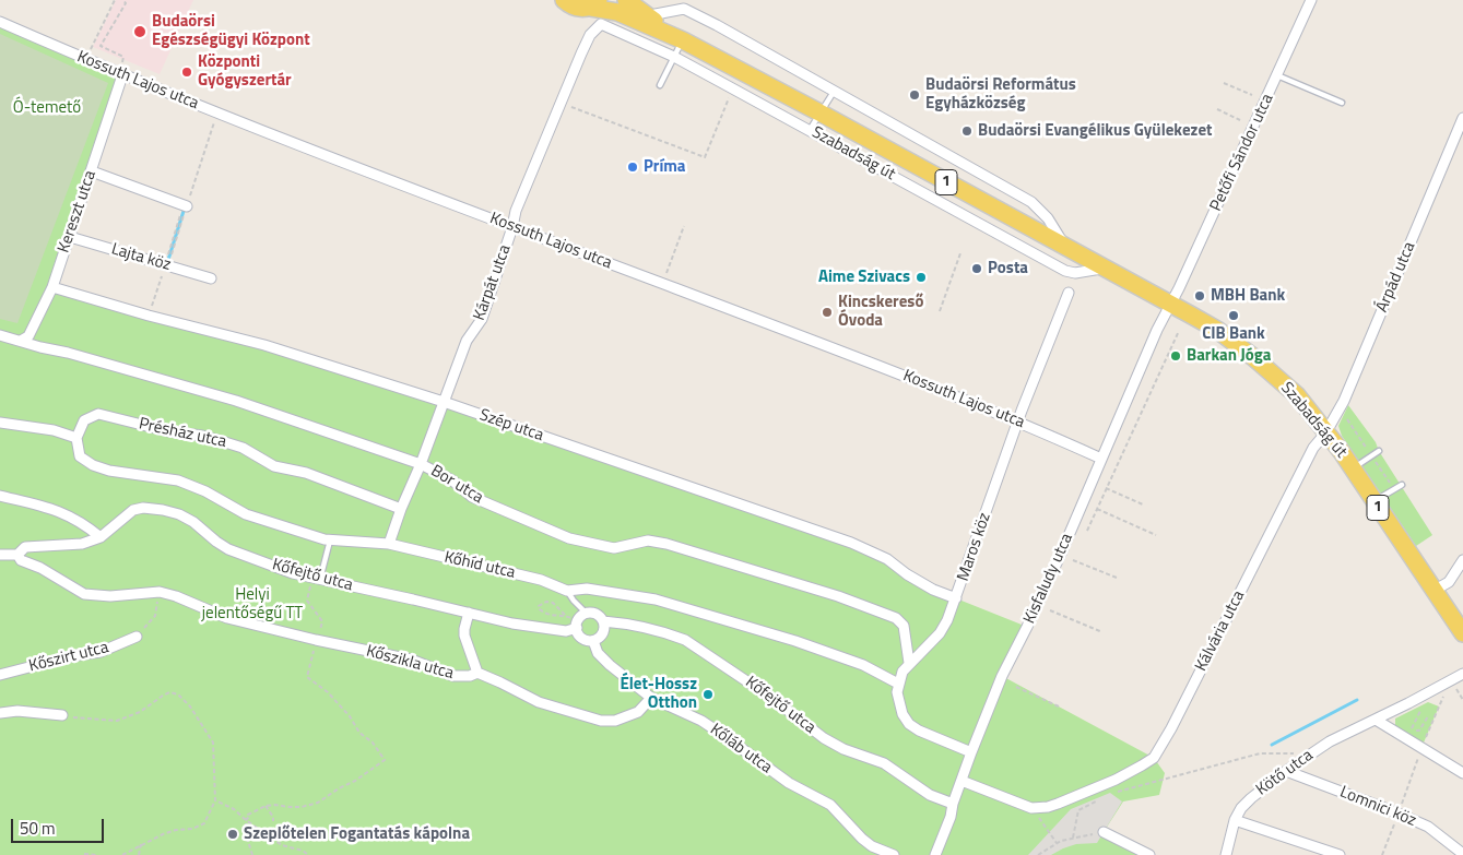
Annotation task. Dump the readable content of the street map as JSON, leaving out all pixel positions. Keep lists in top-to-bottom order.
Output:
{
  "streets": {
    "main road": ["Szabadság út", "1"],
    "street": [
      "Kossuth Lajos utca",
      "Petőfi Sándor utca",
      "Kereszt utca",
      "Lajta köz",
      "Árpád utca",
      "Kárpát utca",
      "Szép utca",
      "Présház utca",
      "Bor utca",
      "Maros köz",
      "Kőhíd utca",
      "Kőfejtő utca",
      "Kisfaludy utca",
      "Kálvária utca",
      "Kőszirt utca",
      "Kőszikla utca",
      "Kőláb utca",
      "Kötő utca",
      "Lomnici köz"
    ]
  },
  "crossings": [
    ["Kossuth Lajos utca", "Kereszt utca"],
    ["Kossuth Lajos utca", "Kárpát utca"],
    ["Kossuth Lajos utca", "Maros köz"],
    ["Kossuth Lajos utca", "Kisfaludy utca"],
    ["Petőfi Sándor utca", "Szabadság út"],
    ["Petőfi Sándor utca", "Kisfaludy utca"],
    ["Szabadság út", "1"],
    ["Szabadság út", "Árpád utca"],
    ["Szabadság út", "Kárpát utca"],
    ["Szabadság út", "Kisfaludy utca"],
    ["Szabadság út", "Kálvária utca"],
    ["Kereszt utca", "Lajta köz"],
    ["Kereszt utca", "Szép utca"],
    ["Kereszt utca", "Bor utca"],
    ["Árpád utca", "Kálvária utca"],
    ["Kárpát utca", "Szép utca"],
    ["Kárpát utca", "Présház utca"],
    ["Kárpát utca", "Bor utca"],
    ["Kárpát utca", "Kőhíd utca"],
    ["Szép utca", "Maros köz"],
    ["Présház utca", "Kőhíd utca"],
    ["Bor utca", "Maros köz"],
    ["Maros köz", "Kőhíd utca"],
    ["Kőfejtő utca", "Kisfaludy utca"],
    ["Kőfejtő utca", "Kőláb utca"],
    ["Kőszikla utca", "Kőláb utca"],
    ["Kötő utca", "Lomnici köz"]
  ],
  "parks": ["Ó-temető", "Helyi jelentőségű TT"],
  "places": [
    "Budaörsi Egészségügyi Központ",
    "Központi Gyógyszertár",
    "Budaörsi Református Egyházközség",
    "Budaörsi Evangélikus Gyülekezet",
    "Príma",
    "Posta",
    "Aime Szivacs",
    "MBH Bank",
    "Kincskereső Óvoda",
    "CIB Bank",
    "Barkan Jóga",
    "Élet-Hossz Otthon",
    "Szeplőtelen Fogantatás kápolna"
  ],
  "scale_bar": "50 m"
}
